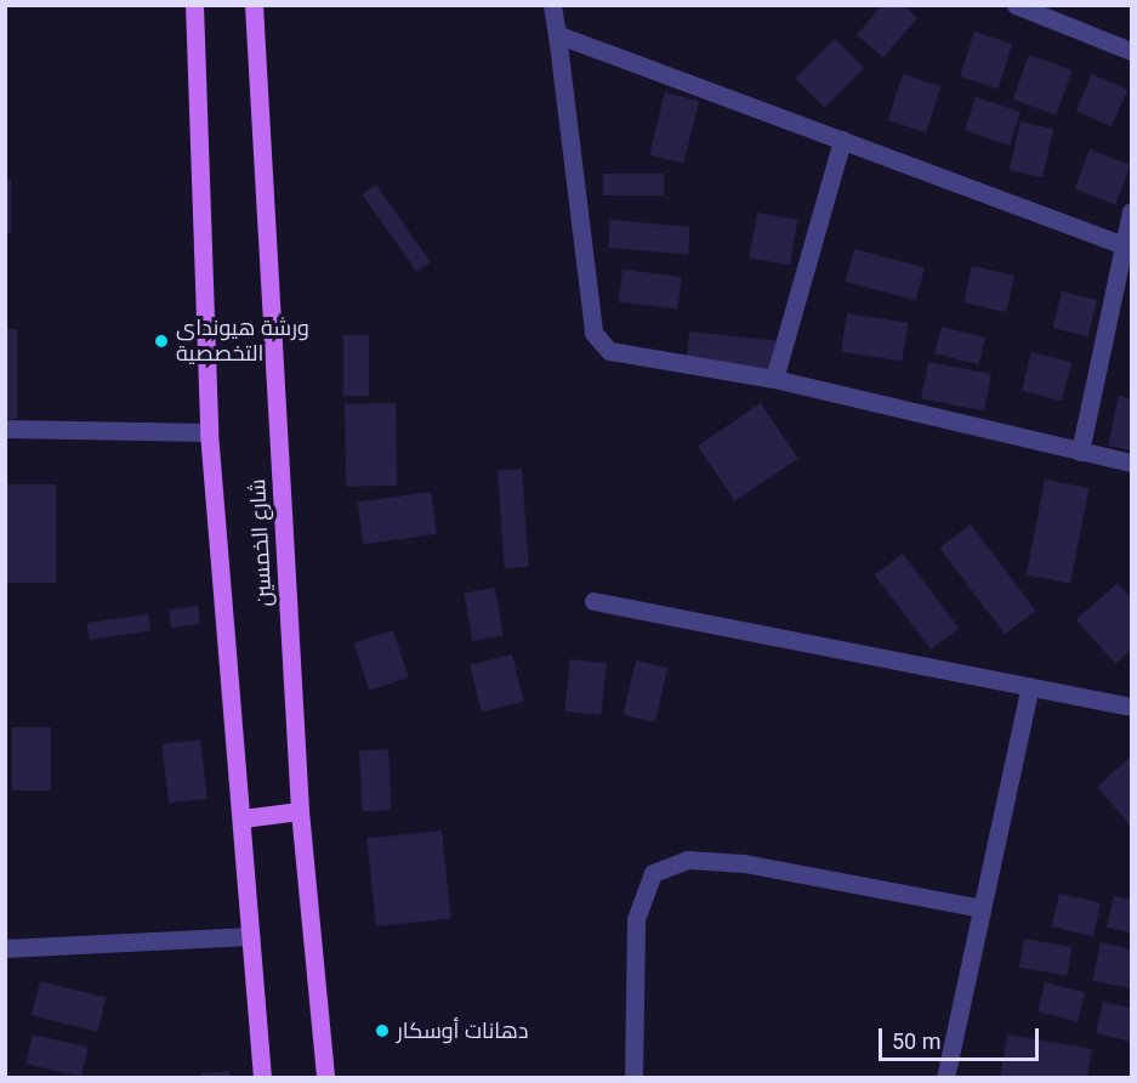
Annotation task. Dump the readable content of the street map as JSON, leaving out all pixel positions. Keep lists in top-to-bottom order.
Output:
{
  "streets": {
    "main road": ["شارع الخمسين"]
  },
  "places": ["ورشة هيونداي التخصصية", "دهانات أوسكار"],
  "scale_bar": "50 m"
}
